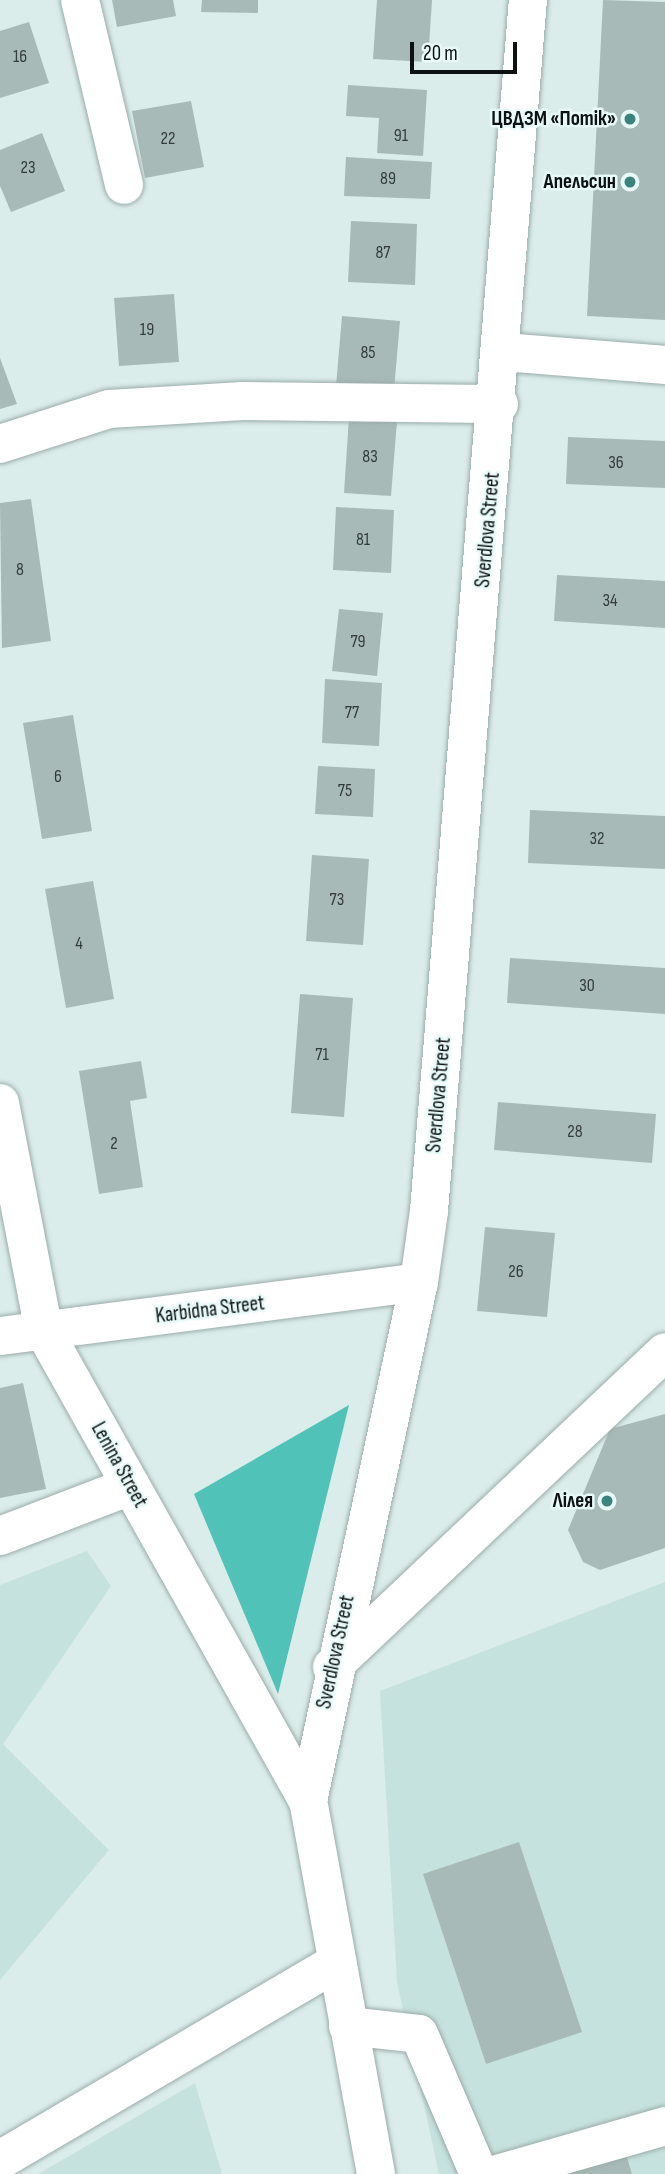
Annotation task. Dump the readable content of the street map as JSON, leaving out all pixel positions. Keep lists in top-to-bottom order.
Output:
{
  "streets": {
    "street": ["Sverdlova Street", "Karbidna Street", "Lenina Street"]
  },
  "crossings": [
    ["Sverdlova Street", "Karbidna Street"],
    ["Sverdlova Street", "Lenina Street"],
    ["Karbidna Street", "Lenina Street"]
  ],
  "places": ["ЦВДЗМ «Потік»", "Апельсин", "Лілея"],
  "house_numbers": [
    "16",
    "91",
    "22",
    "23",
    "89",
    "87",
    "19",
    "85",
    "83",
    "36",
    "81",
    "8",
    "34",
    "79",
    "77",
    "6",
    "75",
    "32",
    "73",
    "4",
    "30",
    "71",
    "28",
    "2",
    "26"
  ],
  "scale_bar": "20 m"
}
